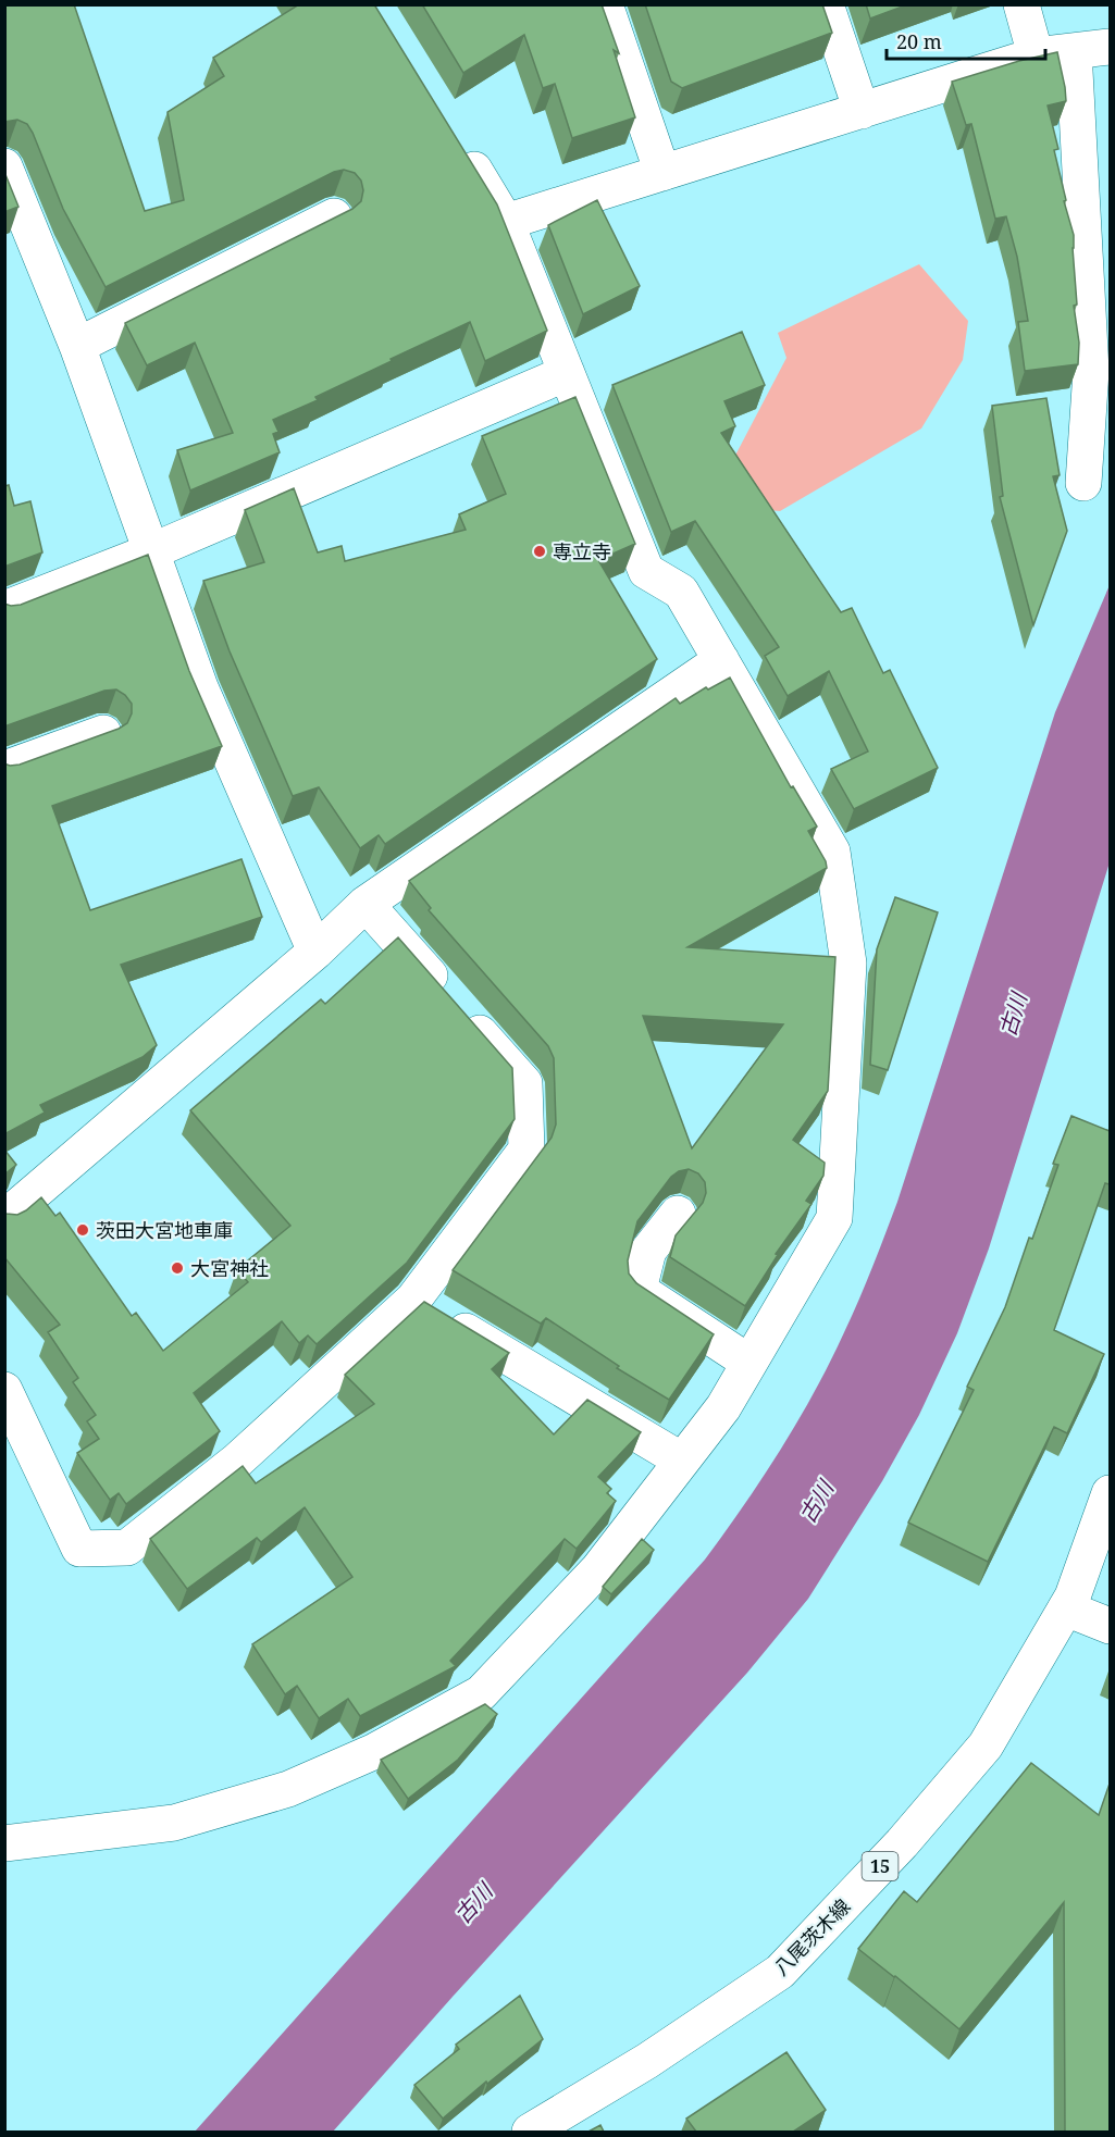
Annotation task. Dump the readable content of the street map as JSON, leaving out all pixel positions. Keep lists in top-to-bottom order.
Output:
{
  "streets": {
    "street": ["15", "八尾茨木線"]
  },
  "water": ["古川"],
  "places": ["専立寺", "茨田大宮地車庫", "大宮神社"],
  "scale_bar": "20 m"
}
